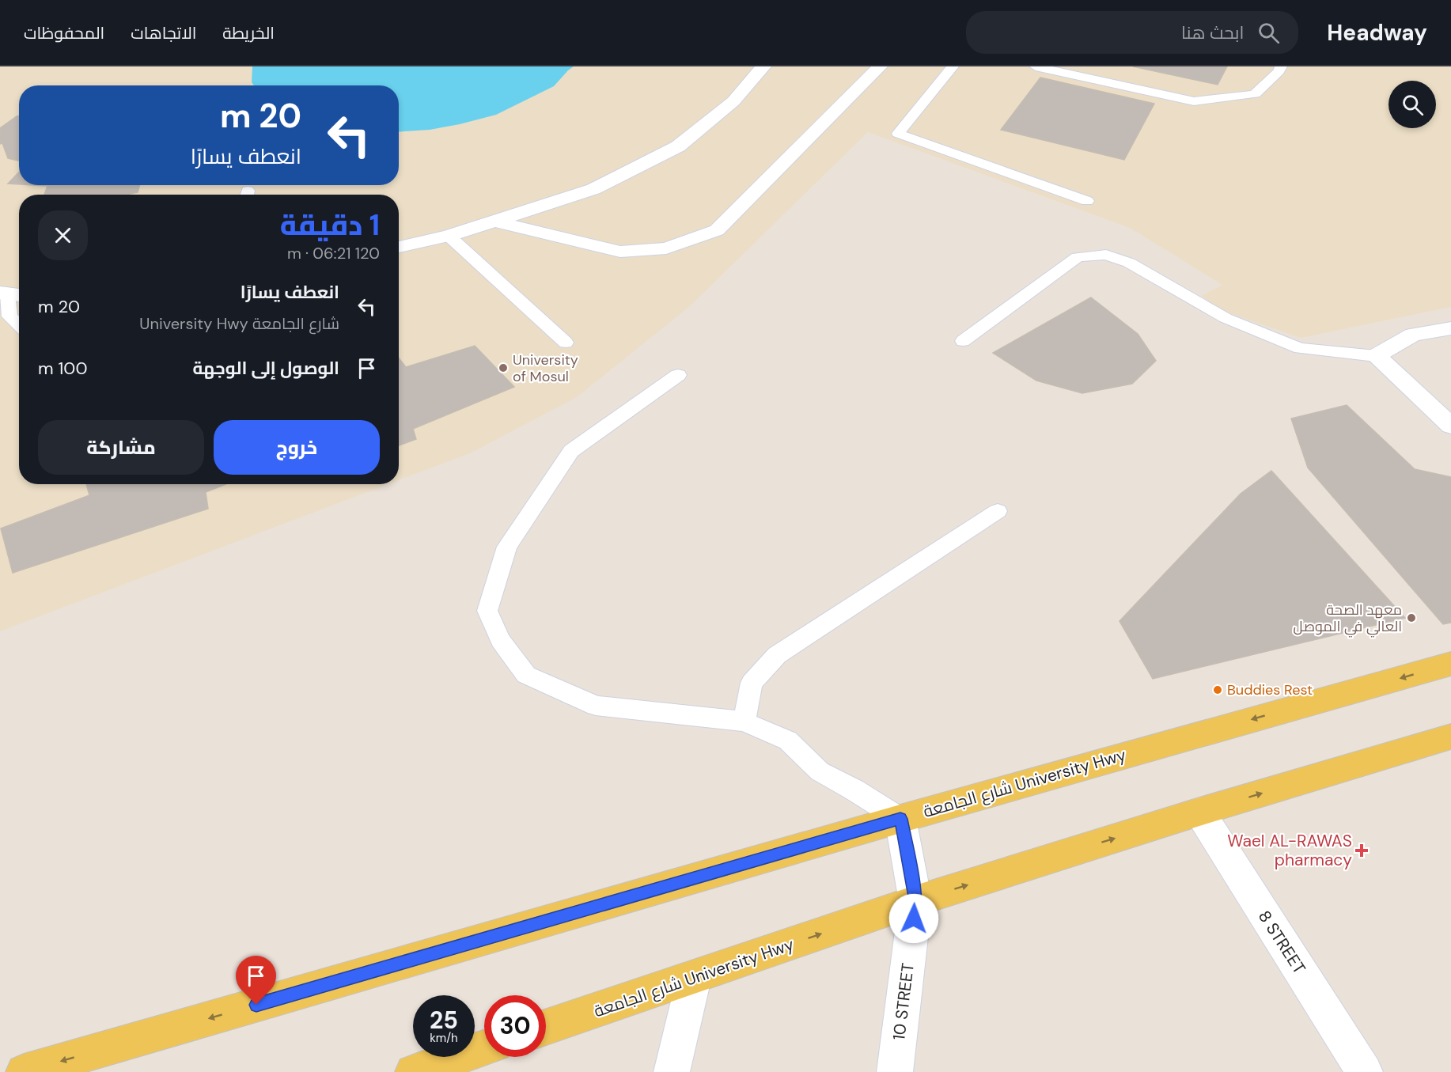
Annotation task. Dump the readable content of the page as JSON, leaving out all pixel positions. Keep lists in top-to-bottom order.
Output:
{
  "streets": {
    "main road": ["شارع الجامعة University Hwy"],
    "street": ["8 STREET", "10 STREET"]
  },
  "crossings": [
    ["شارع الجامعة University Hwy", "8 STREET"],
    ["شارع الجامعة University Hwy", "10 STREET"]
  ],
  "places": {
    "other": ["University of Mosul", "معهد الصحة العالي في الموصل", "Buddies Rest"],
    "health": ["Wael AL-RAWAS pharmacy"]
  },
  "page": {
    "header": "Headway",
    "search": "ابحث هنا",
    "nav": ["الخريطة", "الاتجاهات", "المحفوظات"],
    "turn": ["20 m", "انعطف يسارًا"],
    "heading": ["1 دقيقة", "120 m · 06:21"],
    "list": [
      {
        "name": "انعطف يسارًا",
        "note": "شارع الجامعة University Hwy",
        "value": "20 m"
      },
      {
        "name": "الوصول إلى الوجهة",
        "value": "100 m"
      }
    ],
    "buttons": ["خروج", "مشاركة"],
    "speed": "25 km/h",
    "limit": "30"
  }
}
